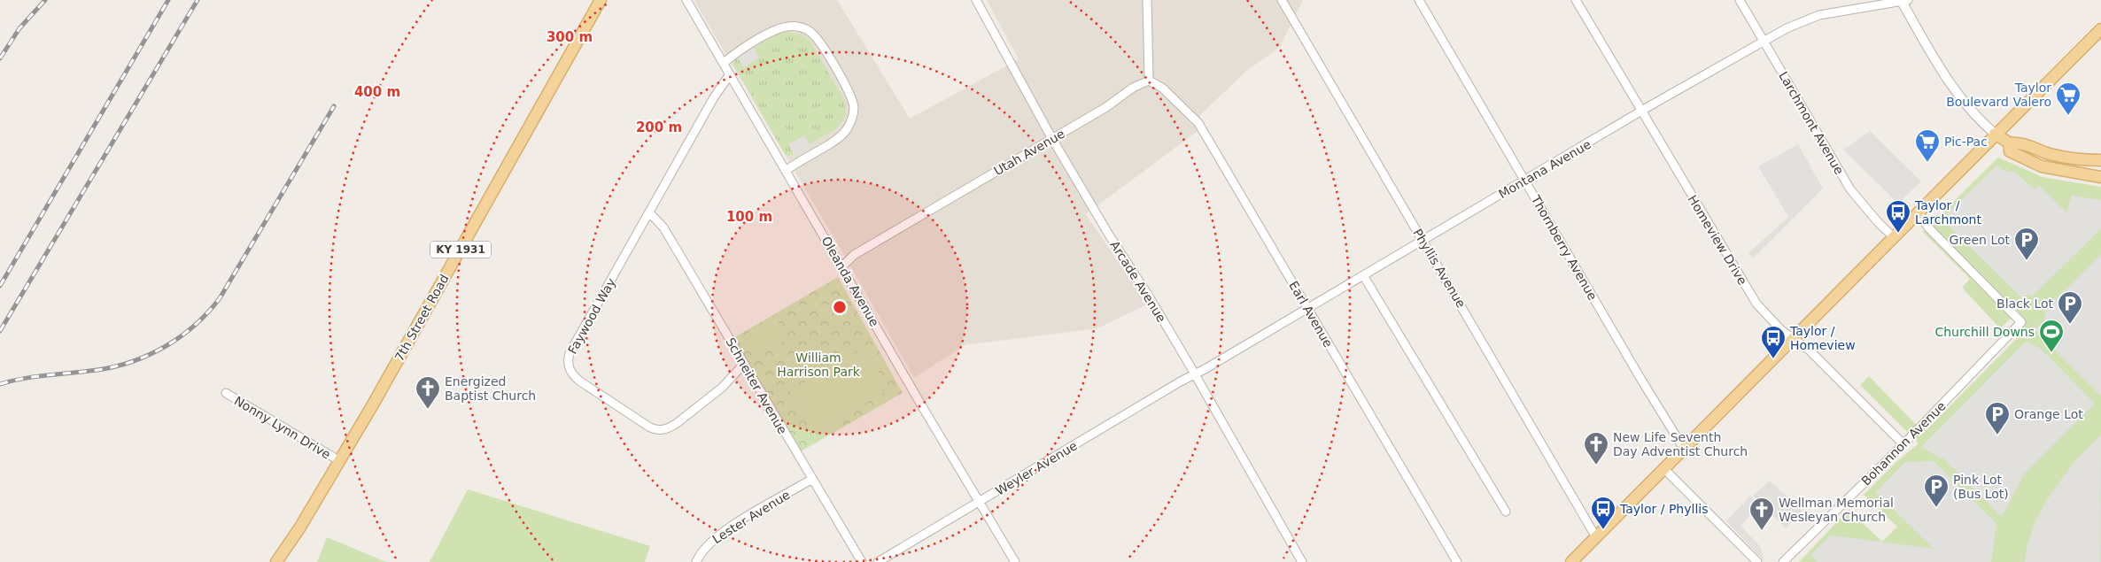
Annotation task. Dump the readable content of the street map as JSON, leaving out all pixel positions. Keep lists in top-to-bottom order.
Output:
{
  "streets": {
    "main road": ["KY 1931", "7th Street Road"],
    "street": [
      "Larchmont Avenue",
      "Utah Avenue",
      "Montana Avenue",
      "Homeview Drive",
      "Thornberry Avenue",
      "Phyllis Avenue",
      "Oleanda Avenue",
      "Arcade Avenue",
      "Earl Avenue",
      "Faywood Way",
      "Schneiter Avenue",
      "Nonny Lynn Drive",
      "Bohannon Avenue",
      "Weyler Avenue",
      "Lester Avenue"
    ]
  },
  "crossings": [
    ["Larchmont Avenue", "Montana Avenue"],
    ["Utah Avenue", "Oleanda Avenue"],
    ["Utah Avenue", "Arcade Avenue"],
    ["Utah Avenue", "Earl Avenue"],
    ["Montana Avenue", "Homeview Drive"],
    ["Montana Avenue", "Thornberry Avenue"],
    ["Montana Avenue", "Phyllis Avenue"],
    ["Montana Avenue", "Arcade Avenue"],
    ["Montana Avenue", "Earl Avenue"],
    ["Montana Avenue", "Weyler Avenue"],
    ["Homeview Drive", "Bohannon Avenue"],
    ["Oleanda Avenue", "Faywood Way"],
    ["Oleanda Avenue", "Weyler Avenue"],
    ["Arcade Avenue", "Weyler Avenue"],
    ["Faywood Way", "Schneiter Avenue"],
    ["7th Street Road", "Nonny Lynn Drive"],
    ["Schneiter Avenue", "Lester Avenue"]
  ],
  "parks": ["William Harrison Park"],
  "places": {
    "supermarket": ["Taylor Boulevard Valero", "Pic-Pac"],
    "bus stop": ["Taylor / Larchmont", "Taylor / Homeview", "Taylor / Phyllis"],
    "parking": [
      "Green Lot",
      "Black Lot",
      "Orange Lot",
      "Pink Lot (Bus Lot)"
    ],
    "sports": ["Churchill Downs"],
    "church": ["Energized Baptist Church", "New Life Seventh Day Adventist Church", "Wellman Memorial Wesleyan Church"]
  },
  "rings": [
    "300 m",
    "400 m",
    "200 m",
    "100 m"
  ]
}
